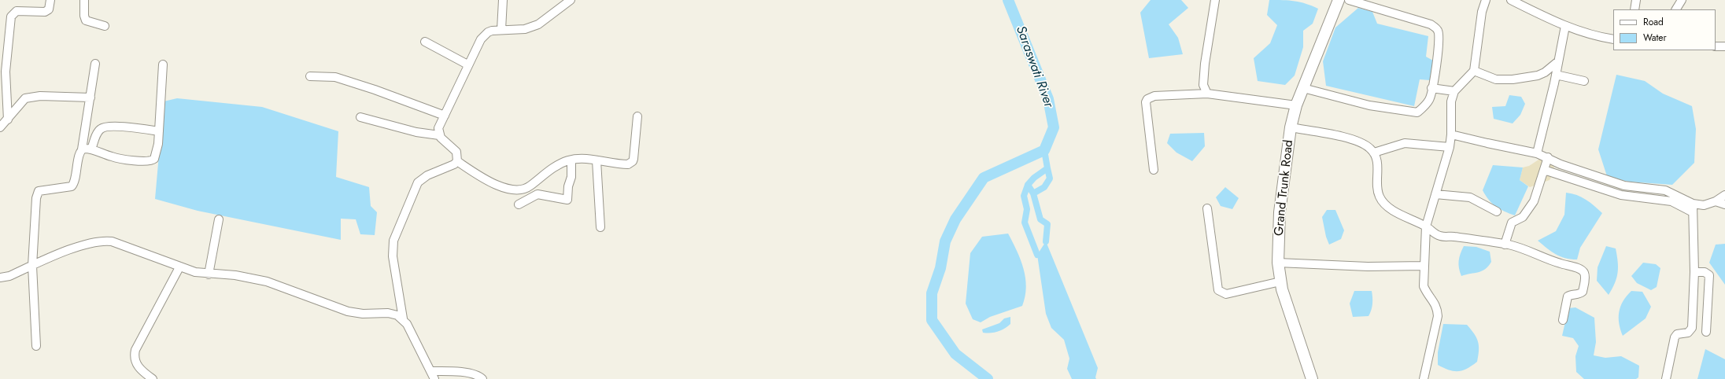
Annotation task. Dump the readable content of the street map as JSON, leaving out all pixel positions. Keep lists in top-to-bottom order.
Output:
{
  "streets": {
    "highway": ["Grand Trunk Road"]
  },
  "water": ["Saraswati River"],
  "legend": ["Road", "Water"]
}
